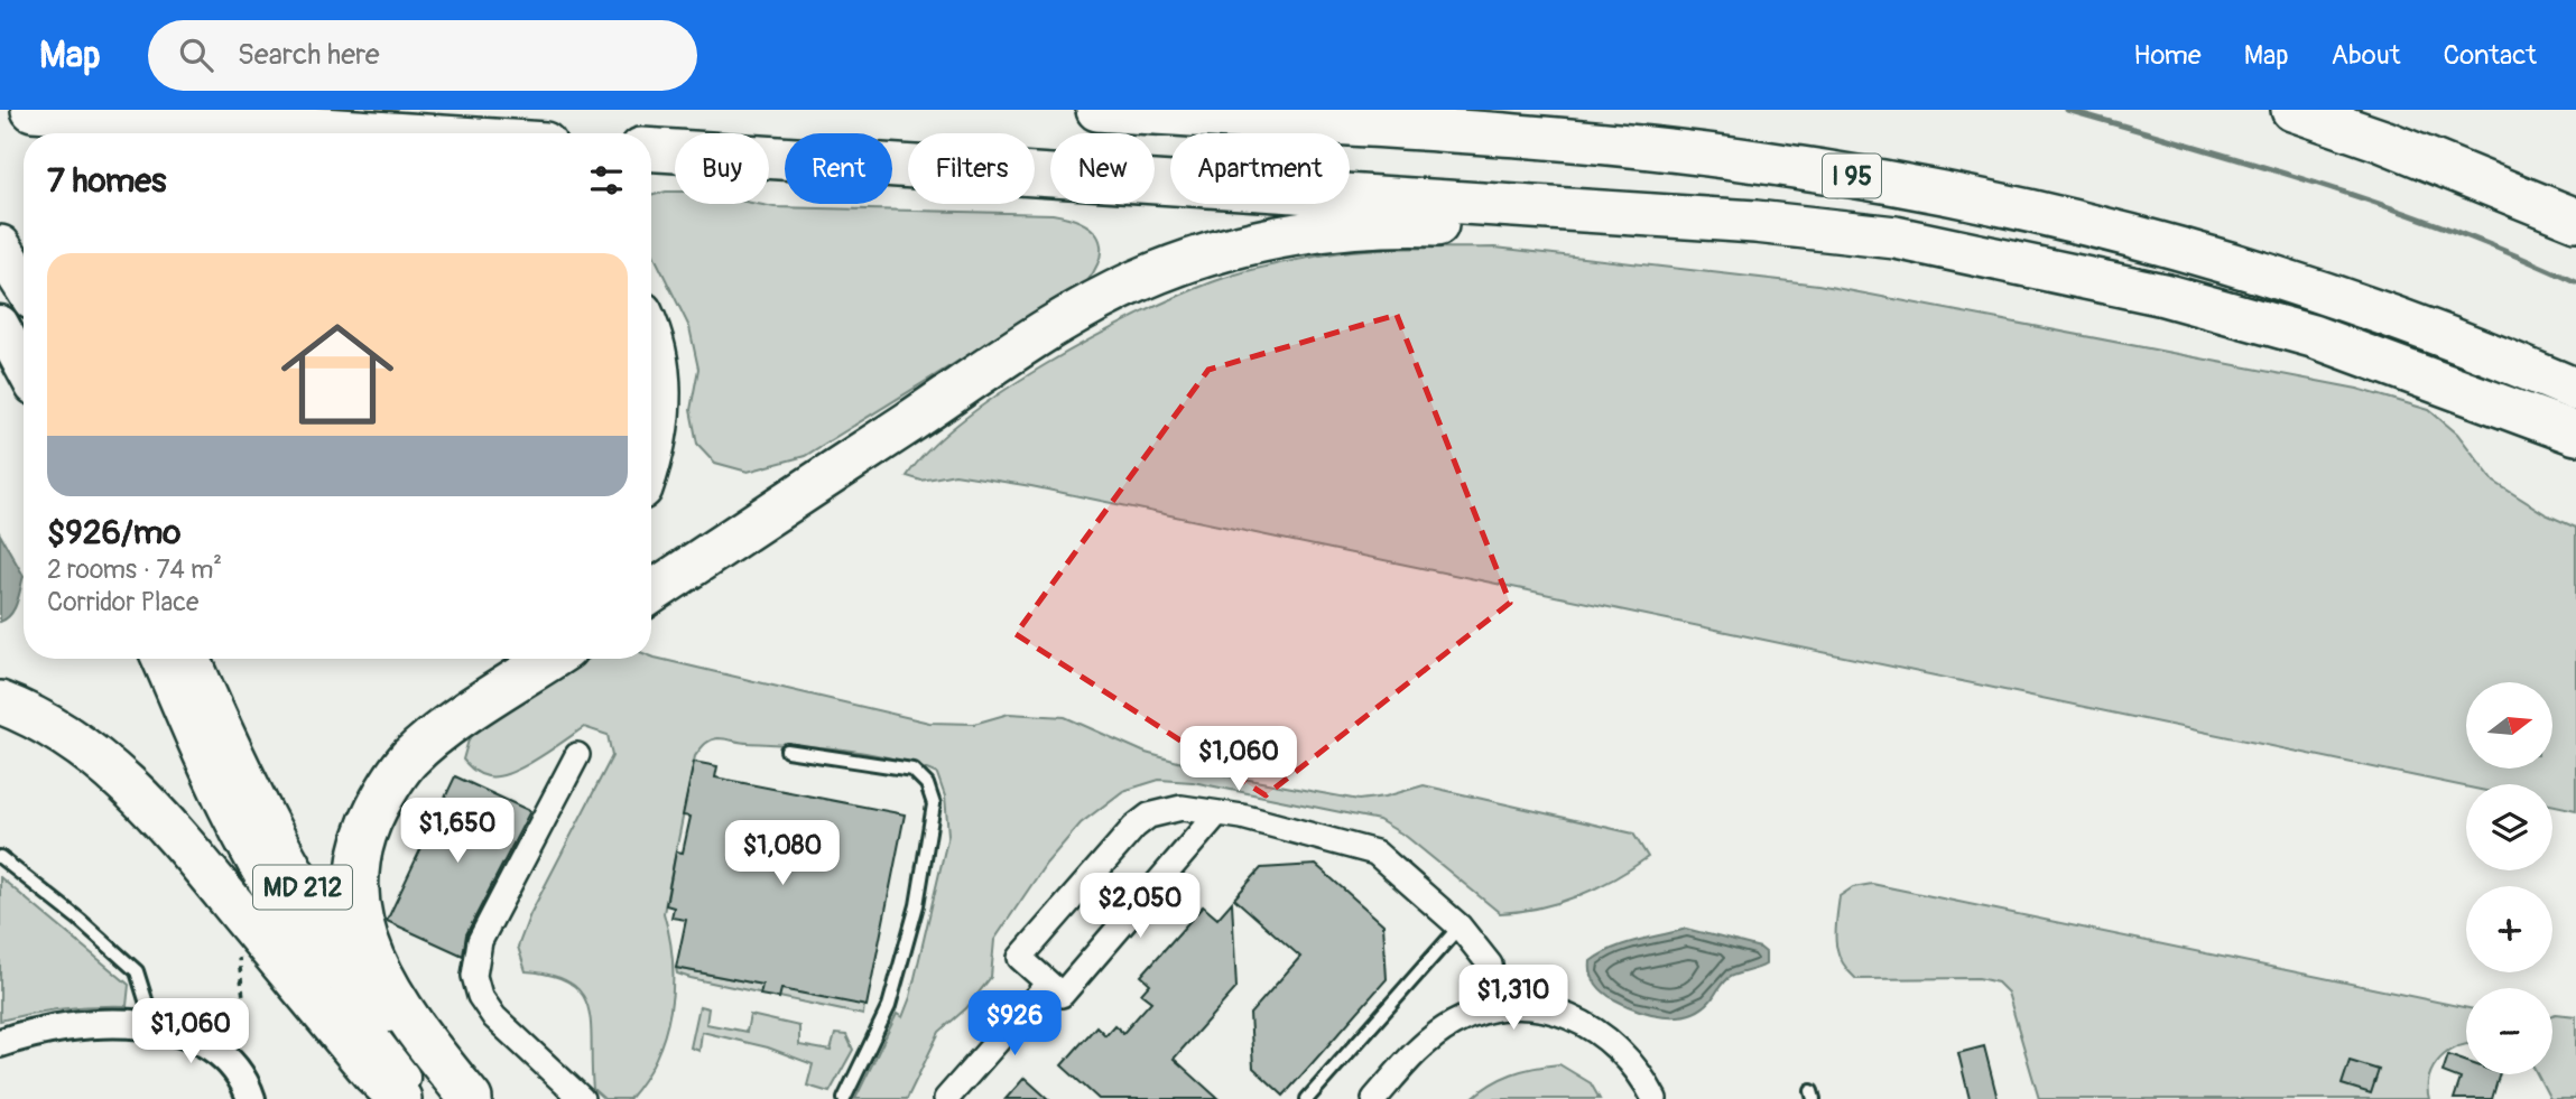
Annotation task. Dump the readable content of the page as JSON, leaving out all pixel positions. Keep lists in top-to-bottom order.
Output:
{
  "streets": {
    "highway": ["I 95"],
    "main road": ["MD 212"]
  },
  "north": "right",
  "page": {
    "header": "Map",
    "search": "Search here",
    "nav": [
      "Home",
      "Map",
      "About",
      "Contact"
    ],
    "chip": [
      "Buy",
      "Rent",
      "Filters",
      "New",
      "Apartment"
    ],
    "heading": "7 homes",
    "list": [
      {
        "name": "$926/mo",
        "note": "2 rooms · 74 m² · Corridor Place"
      }
    ],
    "map_buttons": ["+", "−"],
    "price": [
      "$1,060",
      "$1,650",
      "$1,080",
      "$2,050",
      "$1,310",
      "$926",
      "$1,060"
    ]
  }
}
